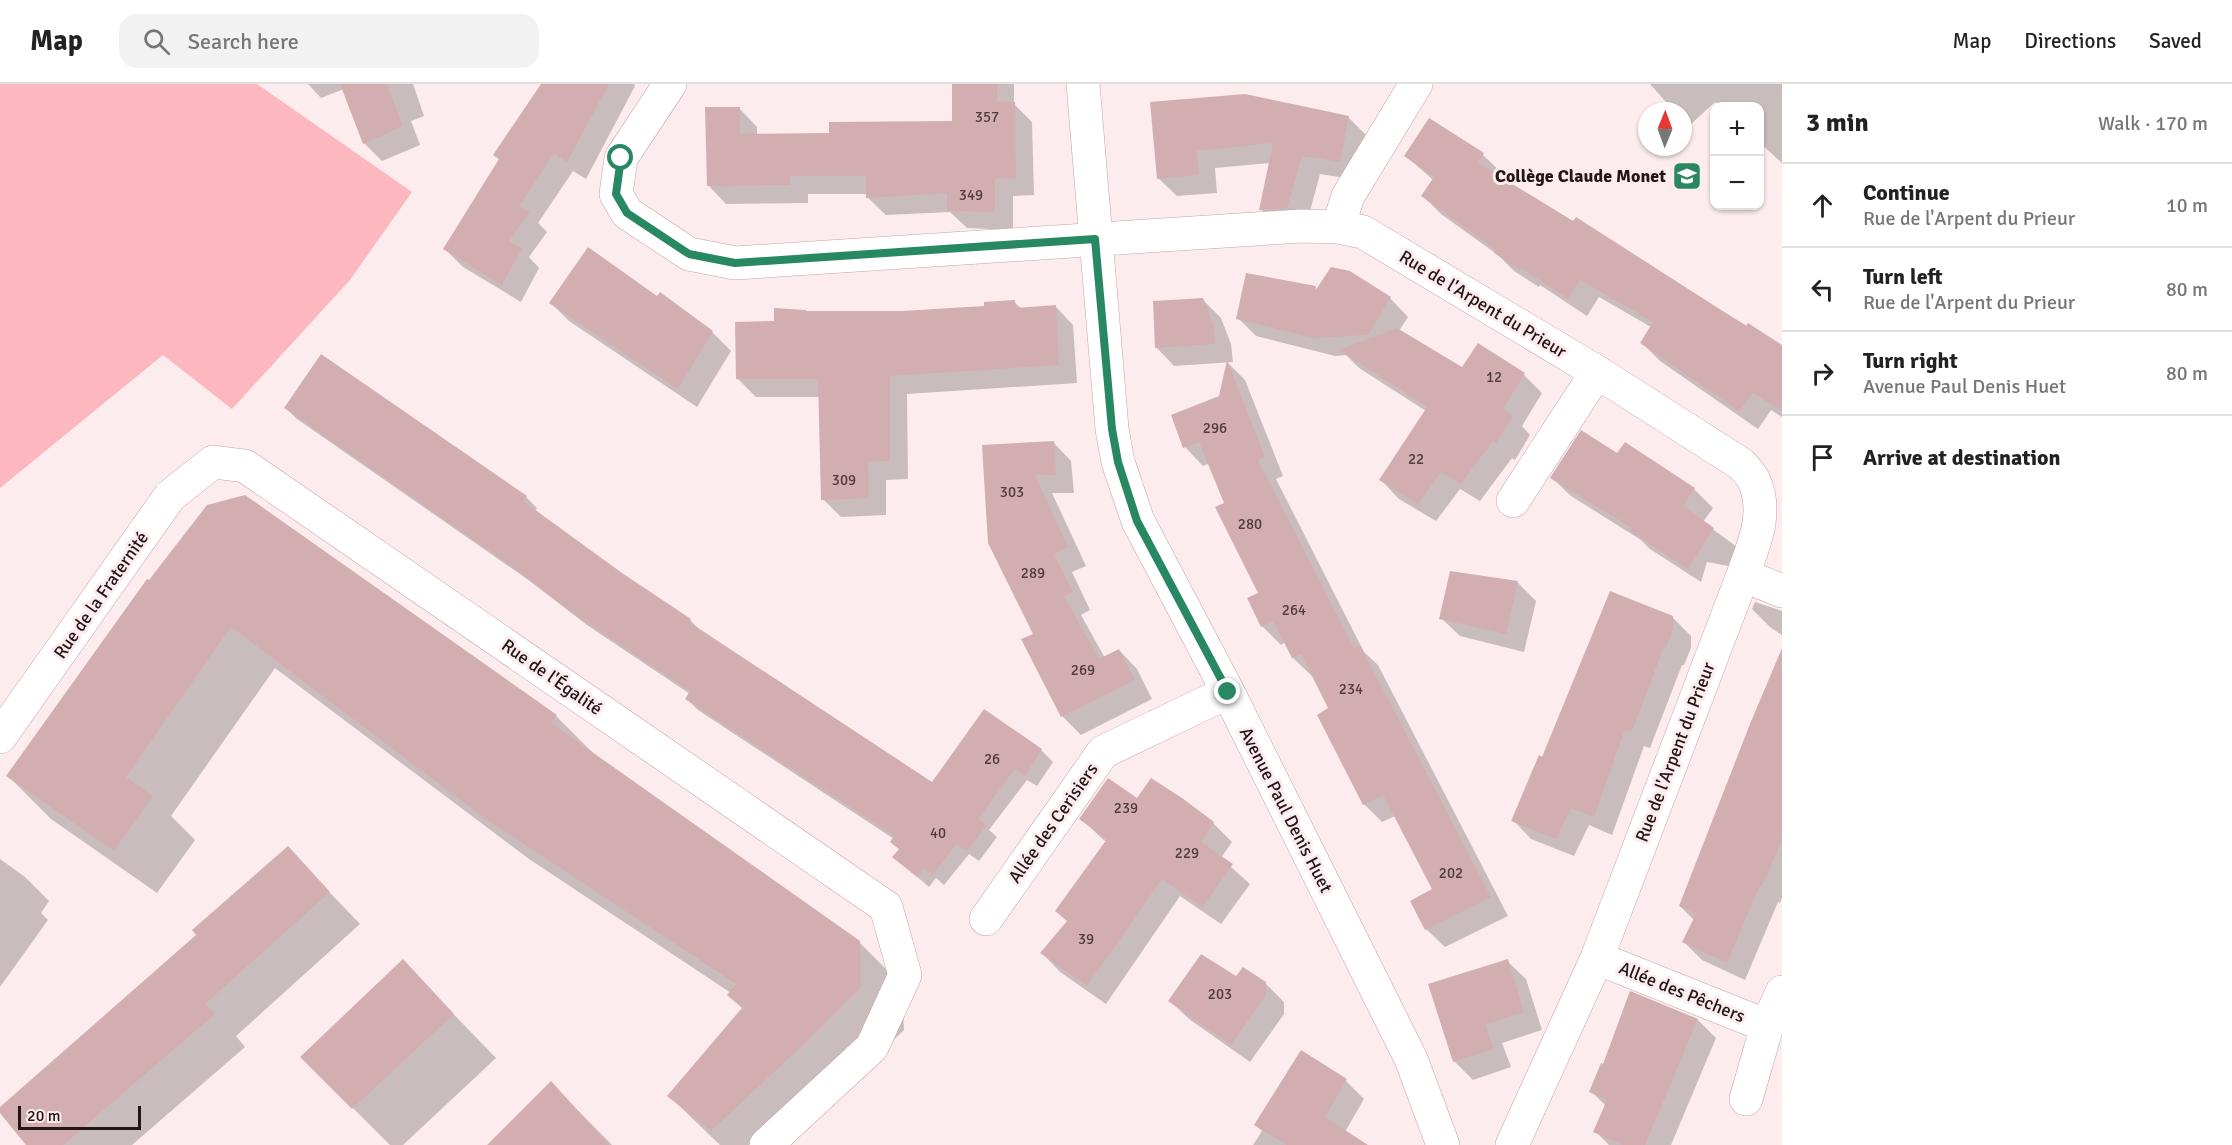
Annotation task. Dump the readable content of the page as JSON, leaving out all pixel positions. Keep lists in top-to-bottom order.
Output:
{
  "streets": {
    "street": [
      "Rue de l'Arpent du Prieur",
      "Rue de la Fraternité",
      "Rue de l'Égalité",
      "Avenue Paul Denis Huet",
      "Allée des Cerisiers",
      "Allée des Pêchers"
    ]
  },
  "crossings": [
    ["Rue de l'Arpent du Prieur", "Avenue Paul Denis Huet"],
    ["Rue de l'Arpent du Prieur", "Allée des Pêchers"],
    ["Rue de la Fraternité", "Rue de l'Égalité"],
    ["Avenue Paul Denis Huet", "Allée des Cerisiers"]
  ],
  "places": {
    "school or university": ["Collège Claude Monet"]
  },
  "house_numbers": [
    "357",
    "349",
    "12",
    "296",
    "22",
    "309",
    "303",
    "280",
    "289",
    "264",
    "269",
    "234",
    "26",
    "239",
    "40",
    "229",
    "202",
    "39",
    "203"
  ],
  "scale_bar": "20 m",
  "north": "top",
  "page": {
    "header": "Map",
    "search": "Search here",
    "nav": ["Map", "Directions", "Saved"],
    "heading": ["3 min", "Walk · 170 m"],
    "map_buttons": ["+", "−"],
    "list": [
      ["Continue", "Rue de l'Arpent du Prieur", "10 m"],
      ["Turn left", "Rue de l'Arpent du Prieur", "80 m"],
      ["Turn right", "Avenue Paul Denis Huet", "80 m"],
      "Arrive at destination"
    ],
    "scale": "20 m"
  }
}
